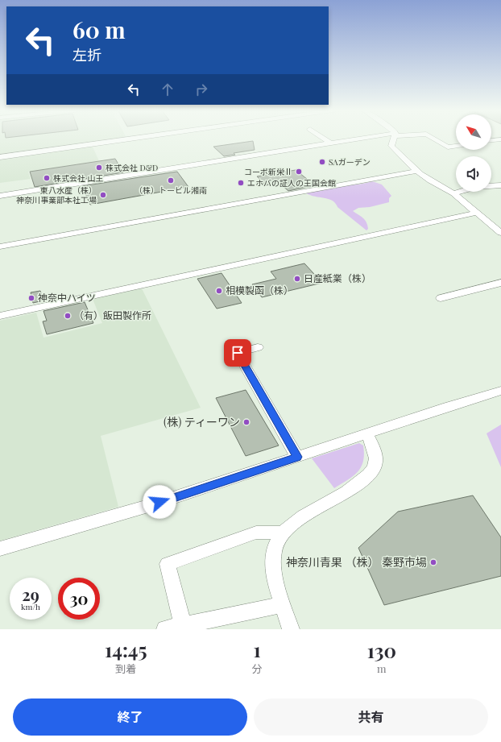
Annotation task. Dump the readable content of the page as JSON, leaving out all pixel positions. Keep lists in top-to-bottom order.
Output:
{
  "places": [
    "SAガーデン",
    "株式会社 D&D",
    "コーポ新栄Ⅱ",
    "株式会社 山王",
    "（株）トービル湘南",
    "エホバの証人の王国会館",
    "東八水産（株） 神奈川事業部本社工場",
    "日産紙業（株）",
    "相模製函（株）",
    "神奈中ハイツ",
    "（有）飯田製作所",
    "(株) ティーワン",
    "神奈川青果 （株） 秦野市場"
  ],
  "north": "top left",
  "page": {
    "turn": ["60 m", "左折"],
    "speed": "29 km/h",
    "limit": "30",
    "eta": [
      "14:45",
      "到着",
      "1",
      "分",
      "130",
      "m"
    ],
    "buttons": ["終了", "共有"]
  }
}
